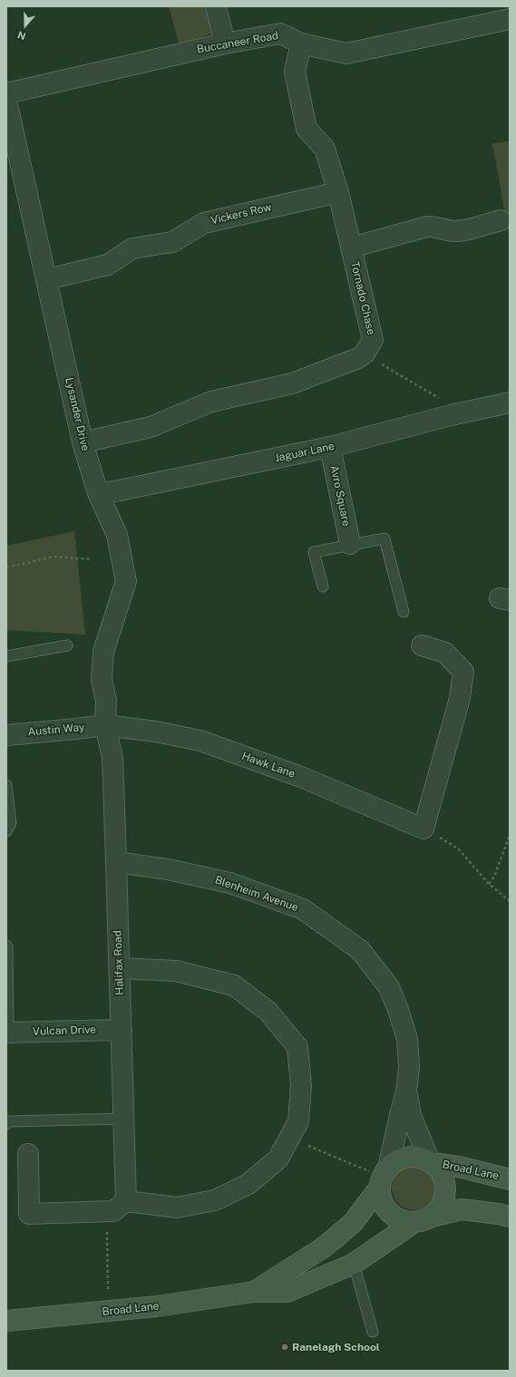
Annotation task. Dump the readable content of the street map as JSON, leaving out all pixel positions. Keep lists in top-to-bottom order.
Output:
{
  "streets": {
    "street": [
      "Buccaneer Road",
      "Vickers Row",
      "Tornado Chase",
      "Lysander Drive",
      "Jaguar Lane",
      "Avro Square",
      "Austin Way",
      "Hawk Lane",
      "Blenheim Avenue",
      "Halifax Road",
      "Vulcan Drive",
      "Broad Lane"
    ]
  },
  "crossings": [
    ["Buccaneer Road", "Tornado Chase"],
    ["Vickers Row", "Tornado Chase"],
    ["Vickers Row", "Lysander Drive"],
    ["Lysander Drive", "Jaguar Lane"],
    ["Lysander Drive", "Austin Way"],
    ["Lysander Drive", "Hawk Lane"],
    ["Lysander Drive", "Halifax Road"],
    ["Jaguar Lane", "Avro Square"],
    ["Austin Way", "Hawk Lane"],
    ["Austin Way", "Halifax Road"],
    ["Hawk Lane", "Halifax Road"],
    ["Blenheim Avenue", "Halifax Road"],
    ["Blenheim Avenue", "Broad Lane"],
    ["Halifax Road", "Vulcan Drive"]
  ],
  "places": ["Ranelagh School"],
  "north": "bottom"
}
